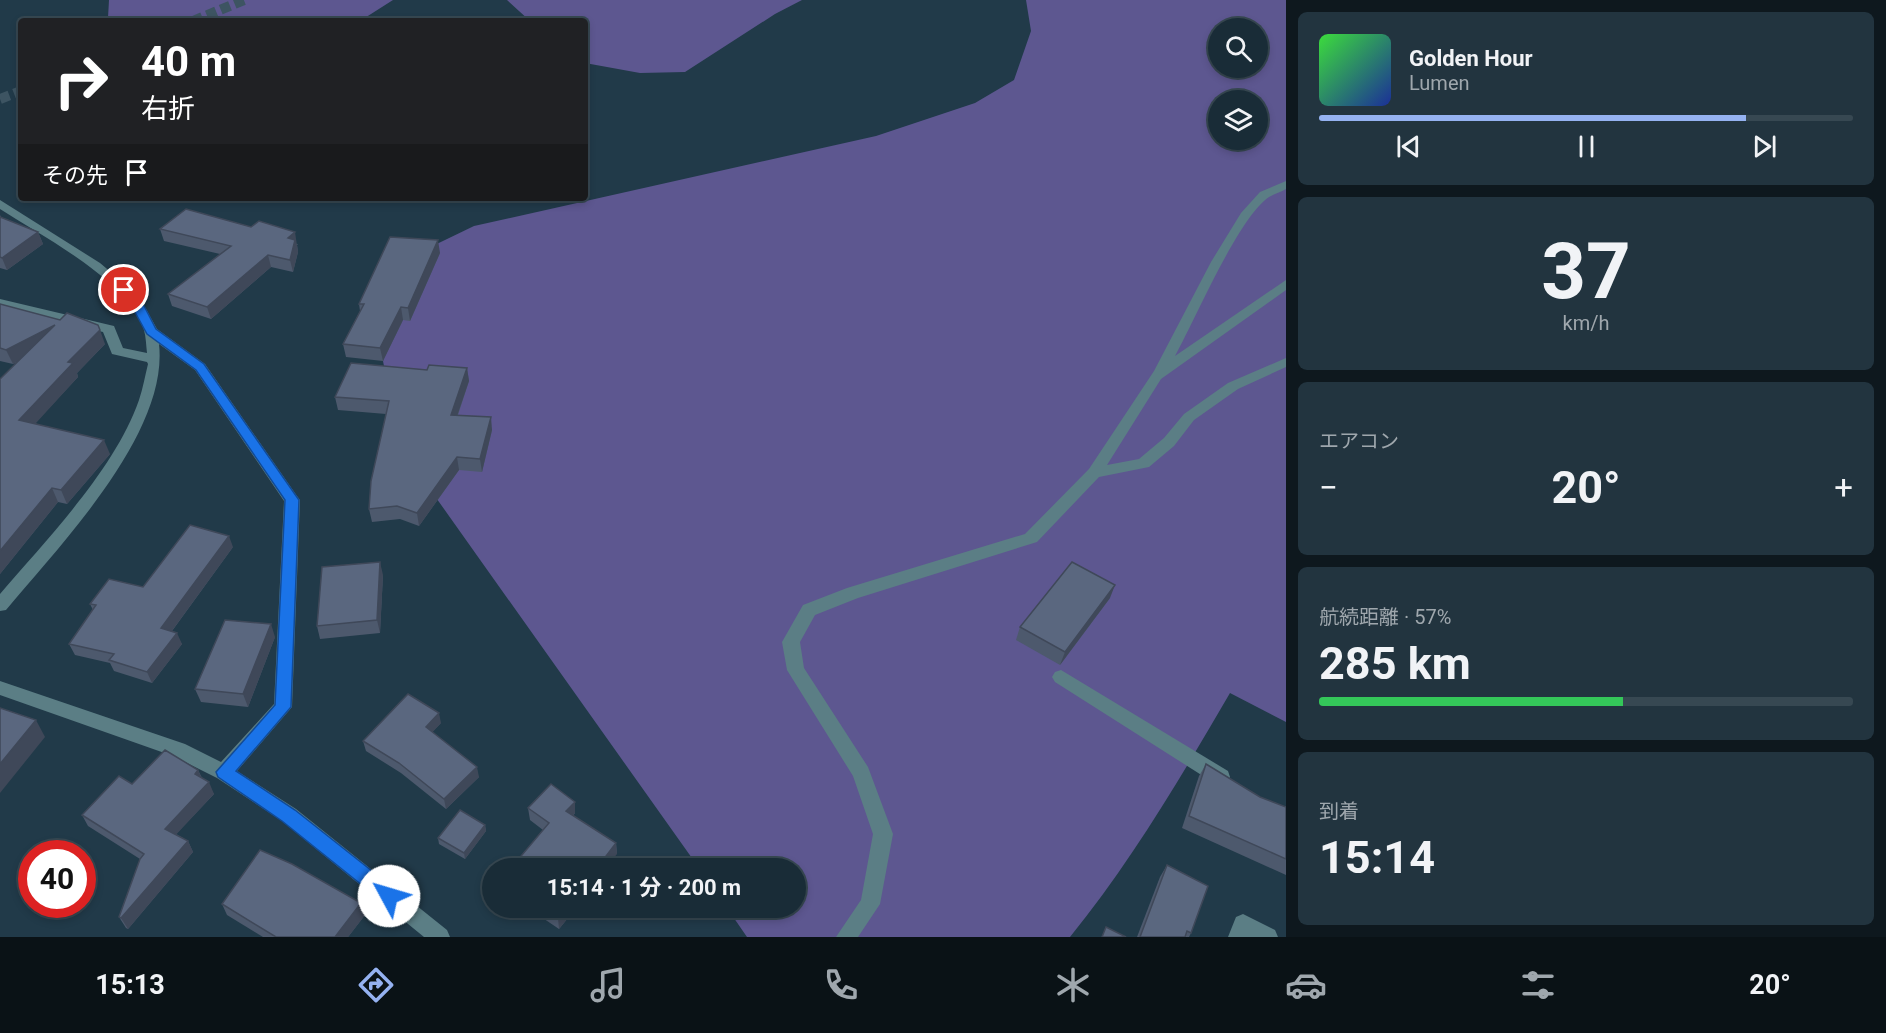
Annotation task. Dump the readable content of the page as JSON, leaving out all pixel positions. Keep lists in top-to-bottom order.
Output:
{
  "page": {
    "turn": ["40 m", "右折"],
    "song": ["Golden Hour", "Lumen"],
    "then": "その先",
    "tile": [
      ["37", "km/h"],
      "エアコン",
      ["航続距離 · 57%", "285 km"],
      ["到着", "15:14"]
    ],
    "heat": ["−", "20°", "+"],
    "limit": "40",
    "trip": "15:14 · 1 分 · 200 m",
    "tabs": ["15:13", "20°"]
  }
}
